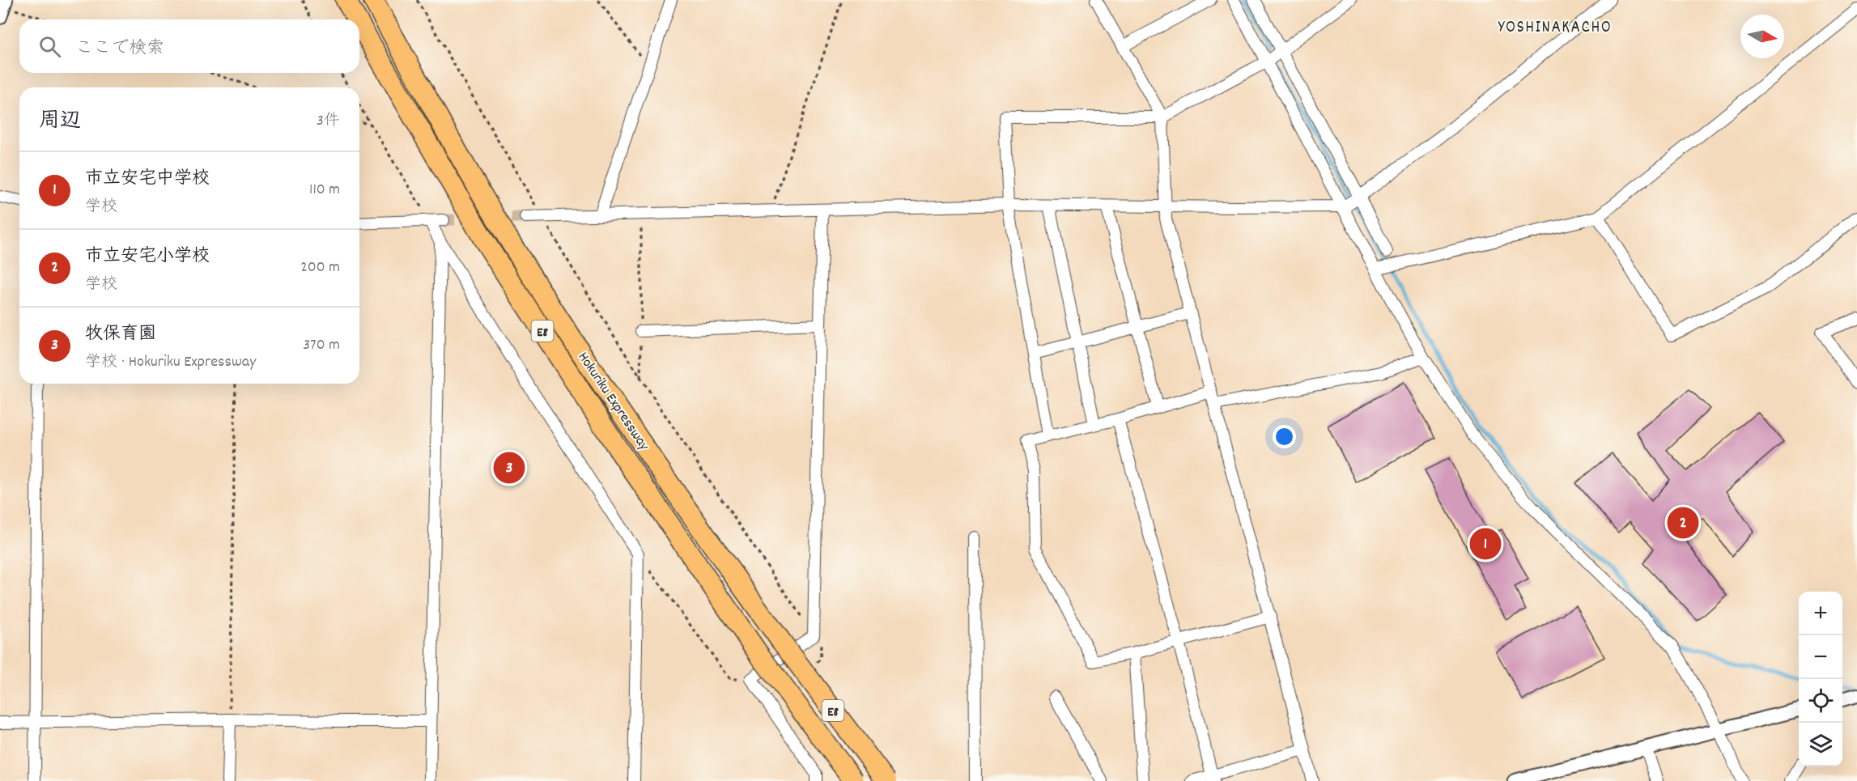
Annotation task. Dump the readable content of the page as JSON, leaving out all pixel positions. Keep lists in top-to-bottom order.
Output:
{
  "streets": {
    "highway": ["E8", "Hokuriku Expressway"]
  },
  "districts": ["YOSHINAKACHO"],
  "north": "right",
  "page": {
    "search": "ここで検索",
    "heading": ["周辺", "3件"],
    "list": [
      {
        "mark": "1",
        "name": "市立安宅中学校",
        "note": "学校",
        "value": "110 m"
      },
      {
        "mark": "2",
        "name": "市立安宅小学校",
        "note": "学校",
        "value": "200 m"
      },
      {
        "mark": "3",
        "name": "牧保育園",
        "note": "学校 · Hokuriku Expressway",
        "value": "370 m"
      }
    ],
    "pins": ["3", "2", "1"],
    "map_buttons": ["+", "−"]
  }
}
